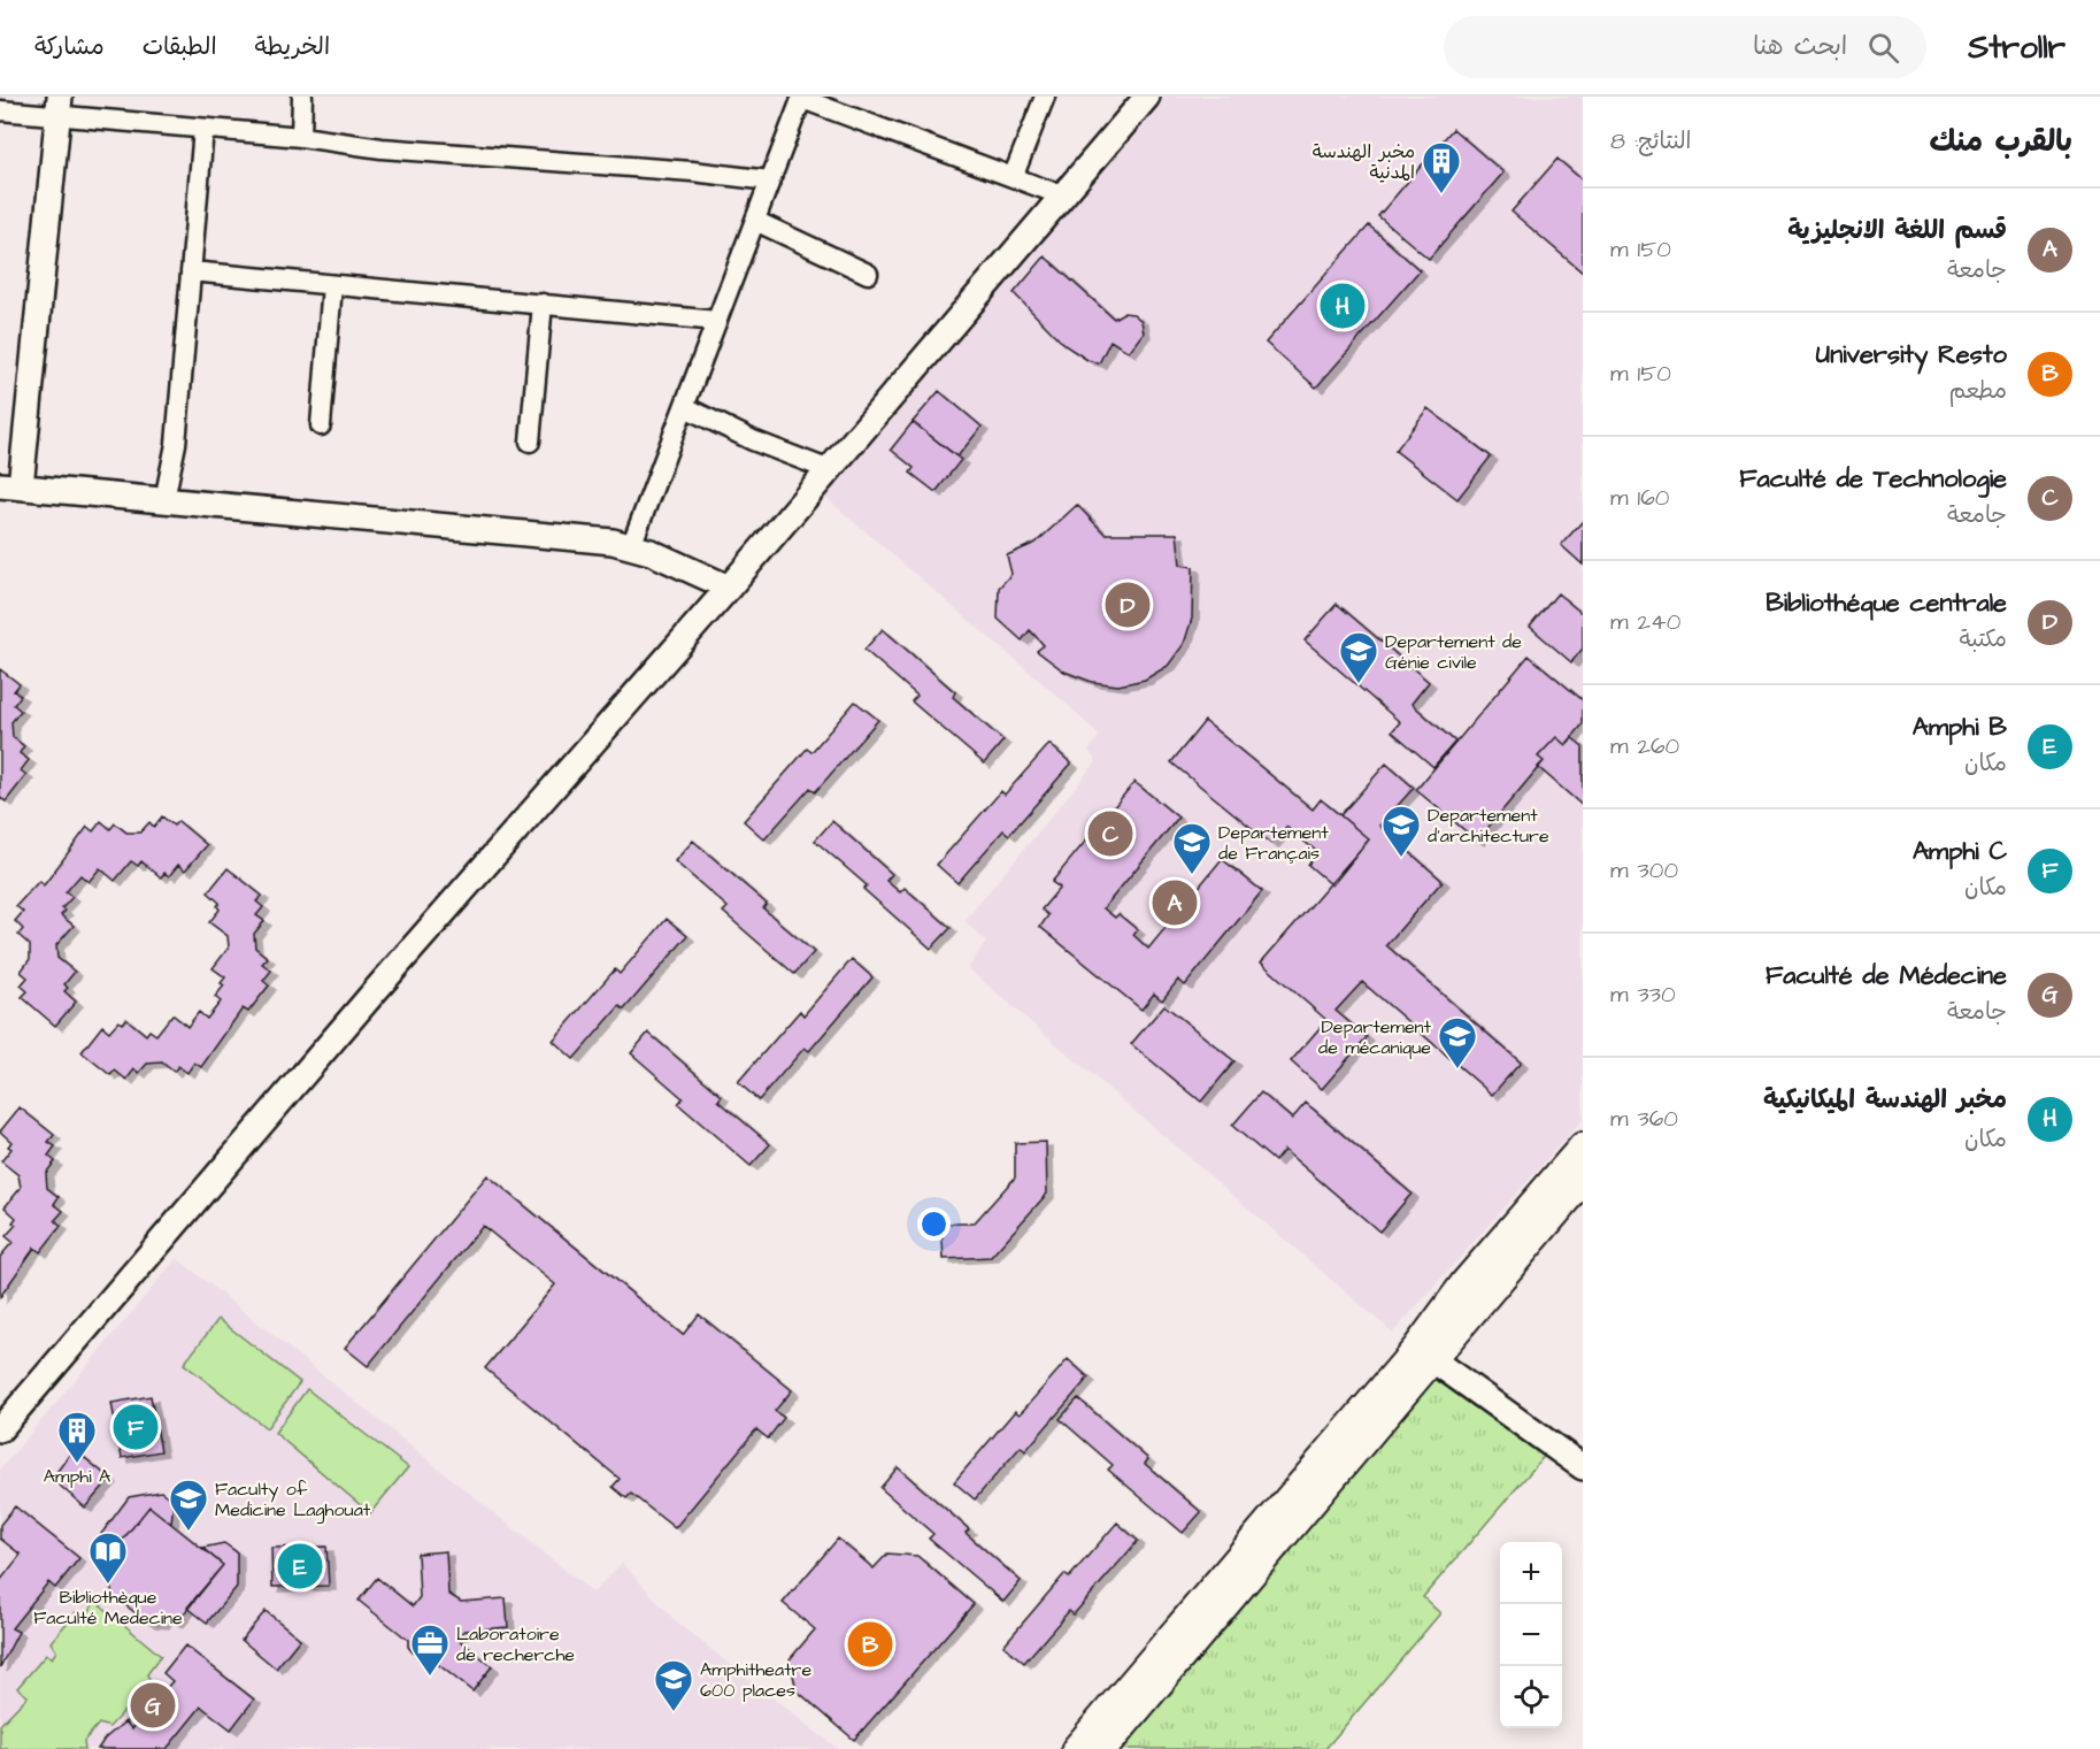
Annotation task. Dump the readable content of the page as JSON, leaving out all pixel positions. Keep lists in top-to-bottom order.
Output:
{
  "places": {
    "building": ["مخبر الهندسة المدنية", "Amphi A"],
    "school or university": [
      "Departement de Génie civile",
      "Departement d'architecture",
      "Departement de Français",
      "Departement de mécanique",
      "Faculty of Medicine Laghouat",
      "Amphitheatre 600 places"
    ],
    "library": ["Bibliothèque Faculté Medecine"],
    "office": ["Laboratoire de recherche"]
  },
  "page": {
    "header": "Strollr",
    "search": "ابحث هنا",
    "nav": ["الخريطة", "الطبقات", "مشاركة"],
    "heading": ["بالقرب منك", "النتائج: 8"],
    "list": [
      {
        "mark": "A",
        "name": "قسم اللغة الانجليزية",
        "note": "جامعة",
        "value": "150 m"
      },
      {
        "mark": "B",
        "name": "University Resto",
        "note": "مطعم",
        "value": "150 m"
      },
      {
        "mark": "C",
        "name": "Faculté de Technologie",
        "note": "جامعة",
        "value": "160 m"
      },
      {
        "mark": "D",
        "name": "Bibliothéque centrale",
        "note": "مكتبة",
        "value": "240 m"
      },
      {
        "mark": "E",
        "name": "Amphi B",
        "note": "مكان",
        "value": "260 m"
      },
      {
        "mark": "F",
        "name": "Amphi C",
        "note": "مكان",
        "value": "300 m"
      },
      {
        "mark": "G",
        "name": "Faculté de Médecine",
        "note": "جامعة",
        "value": "330 m"
      },
      {
        "mark": "H",
        "name": "مخبر الهندسة الميكانيكية",
        "note": "مكان",
        "value": "360 m"
      }
    ],
    "pins": [
      "H",
      "D",
      "C",
      "A",
      "F",
      "E",
      "B",
      "G"
    ],
    "map_buttons": ["+", "−"]
  }
}
